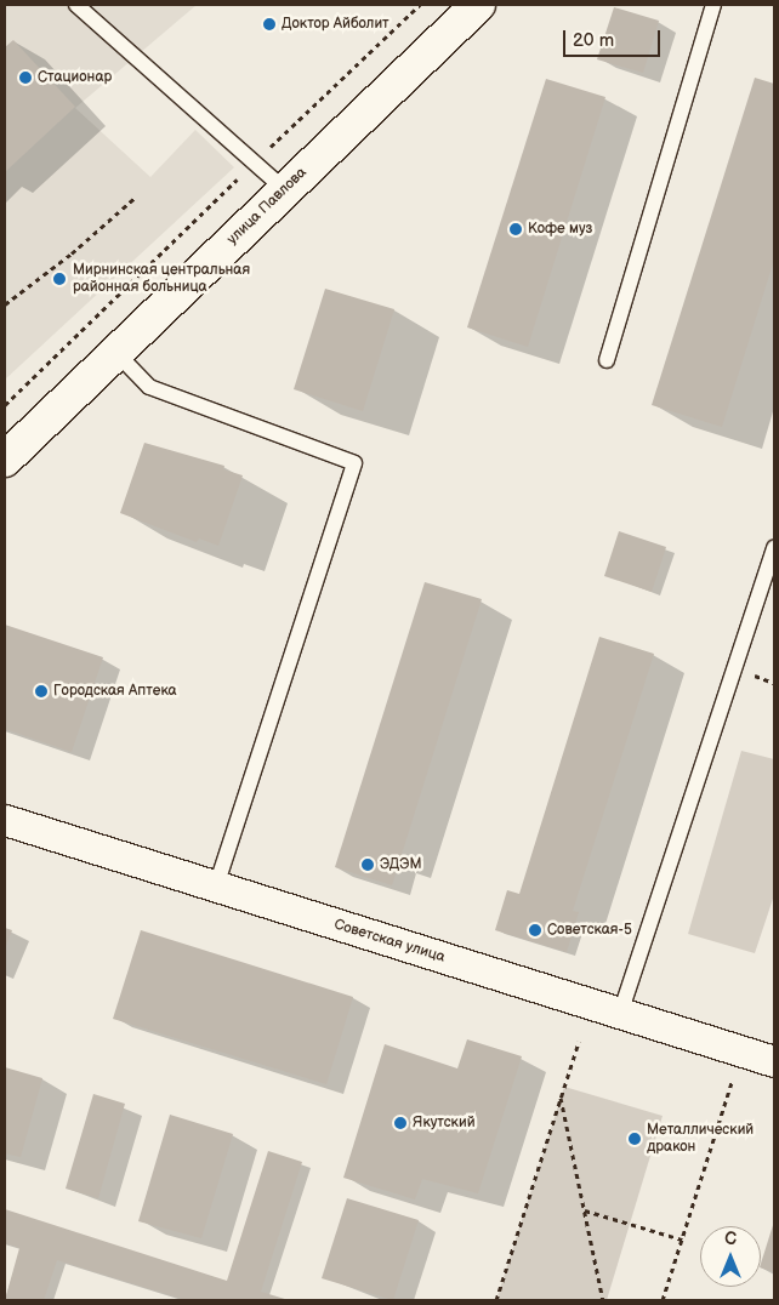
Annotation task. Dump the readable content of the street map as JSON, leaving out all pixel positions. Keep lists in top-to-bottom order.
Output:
{
  "streets": {
    "main road": ["улица Павлова"],
    "street": ["Советская улица"]
  },
  "places": [
    "Доктор Айболит",
    "Стационар",
    "Кофе муз",
    "Мирнинская центральная районная больница",
    "Городская Аптека",
    "ЭДЭМ",
    "Советская-5",
    "Якутский",
    "Металлический дракон"
  ],
  "scale_bar": "20 m",
  "north": "top"
}
